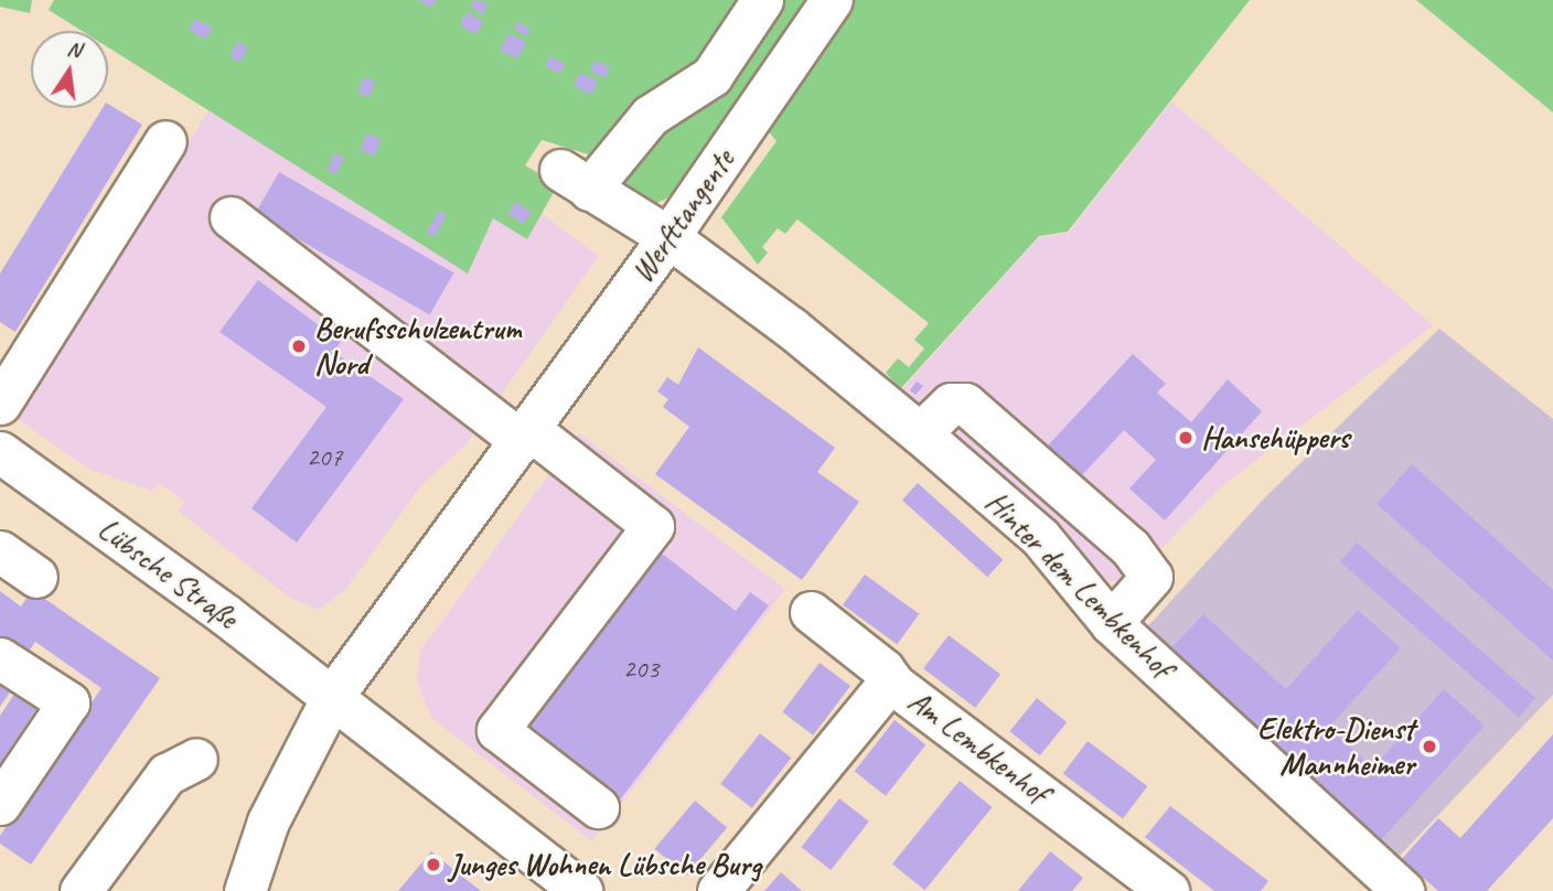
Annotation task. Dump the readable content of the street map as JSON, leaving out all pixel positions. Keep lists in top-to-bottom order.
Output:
{
  "streets": {
    "street": [
      "Werfttangente",
      "Lübsche Straße",
      "Hinter dem Lembkenhof",
      "Am Lembkenhof"
    ]
  },
  "crossings": [
    ["Werfttangente", "Hinter dem Lembkenhof"]
  ],
  "places": [
    "Berufsschulzentrum Nord",
    "Hansehüppers",
    "Elektro-Dienst Mannheimer",
    "Junges Wohnen Lübsche Burg"
  ],
  "house_numbers": ["207", "203"],
  "north": "top"
}
